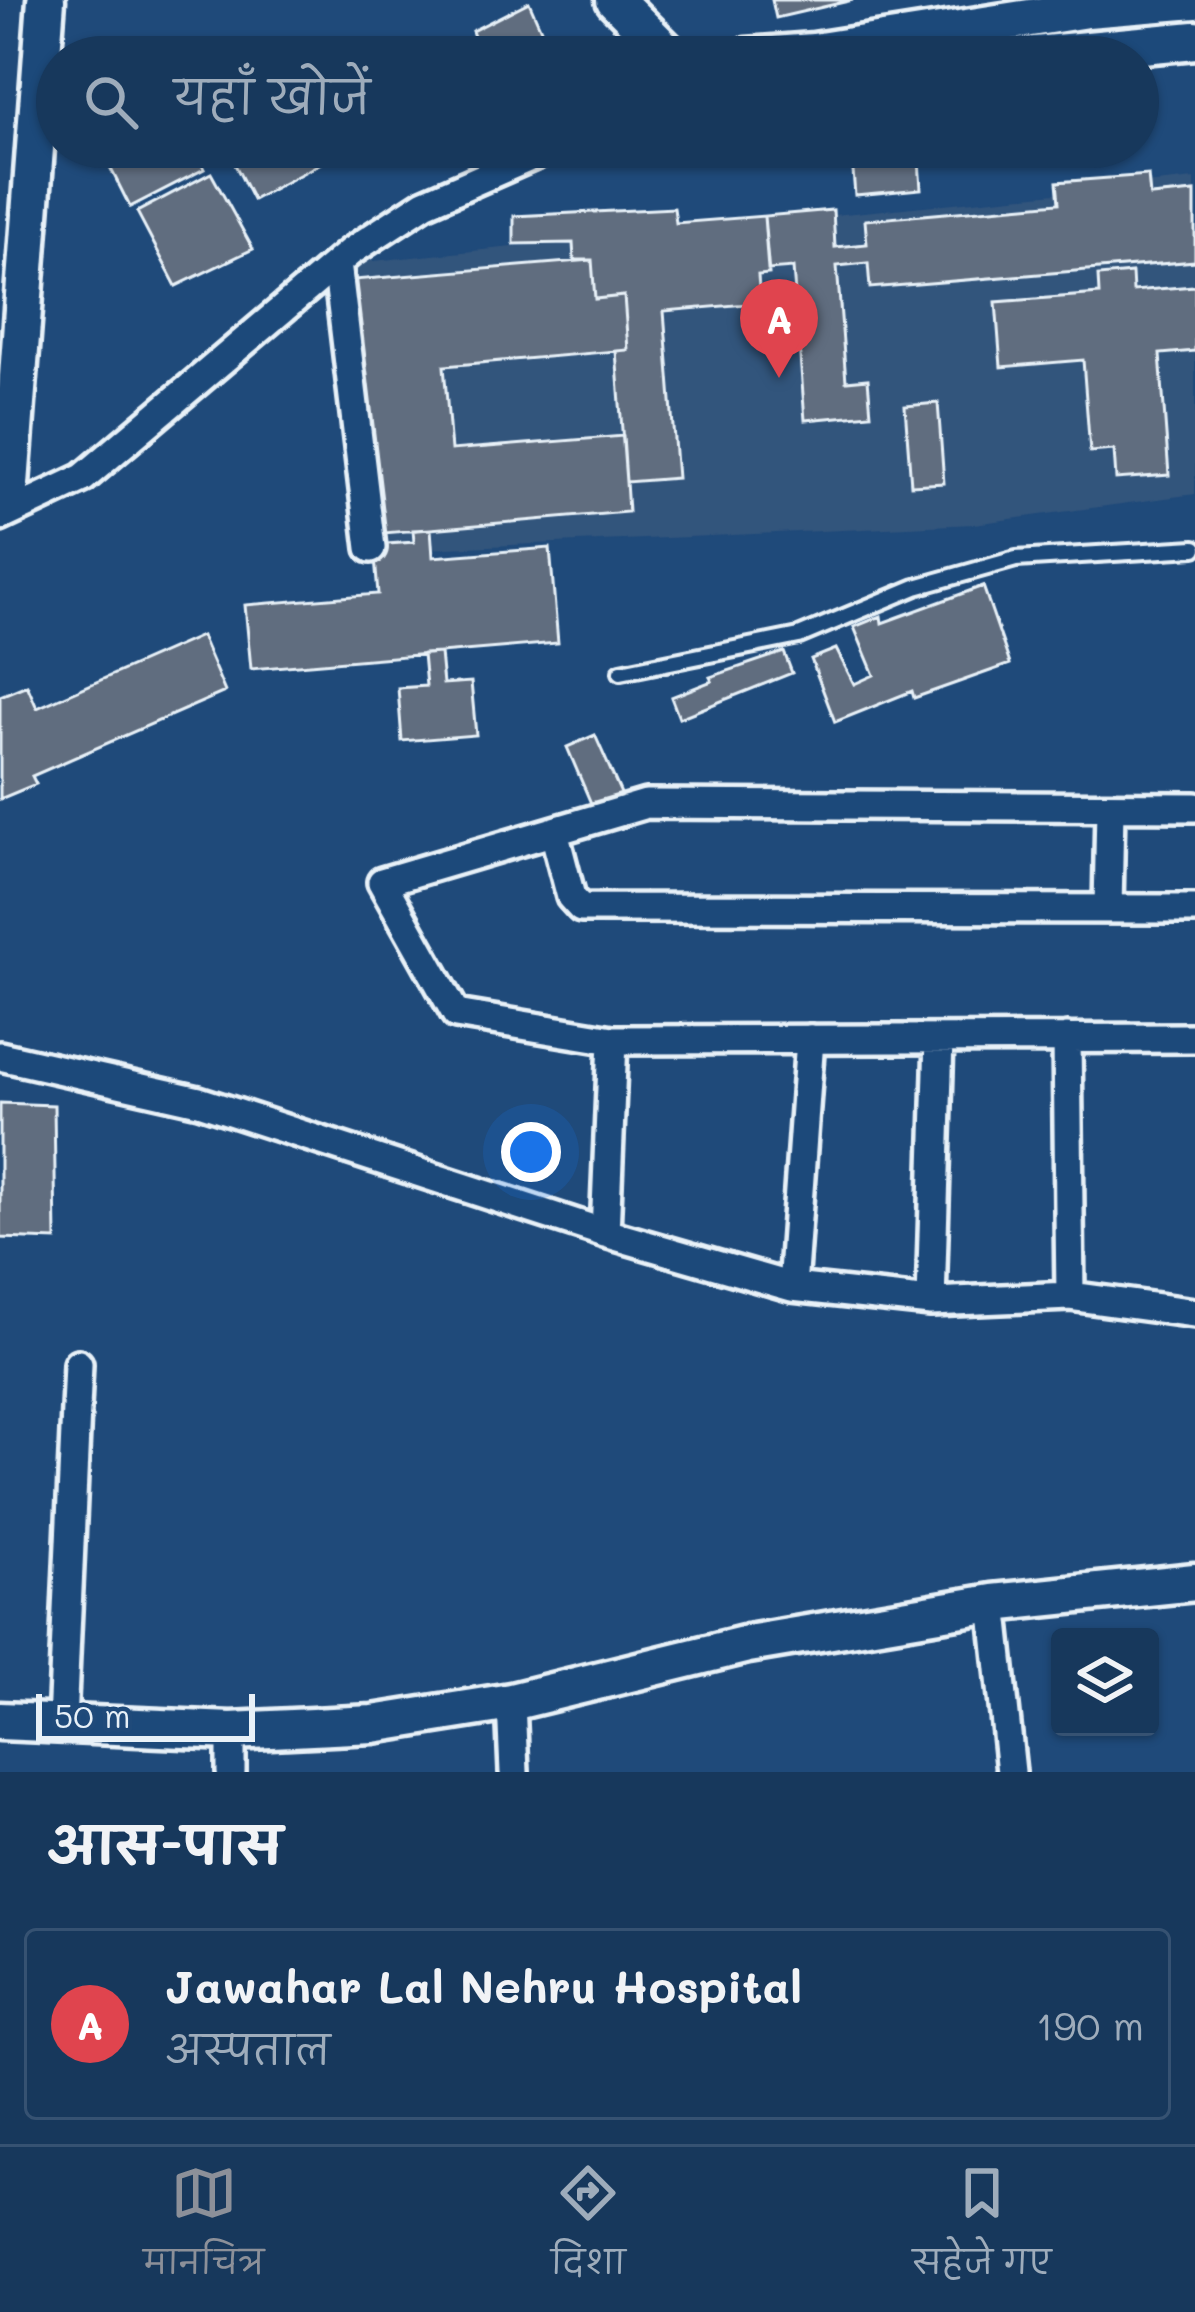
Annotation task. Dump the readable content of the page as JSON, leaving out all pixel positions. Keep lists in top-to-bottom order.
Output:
{
  "scale_bar": "50 m",
  "page": {
    "search": "यहाँ खोजें",
    "pins": "A",
    "scale": "50 m",
    "heading": "आस-पास",
    "list": [
      {
        "mark": "A",
        "name": "Jawahar Lal Nehru Hospital",
        "note": "अस्पताल",
        "value": "190 m"
      }
    ],
    "nav": ["मानचित्र", "दिशा", "सहेजे गए"]
  }
}
